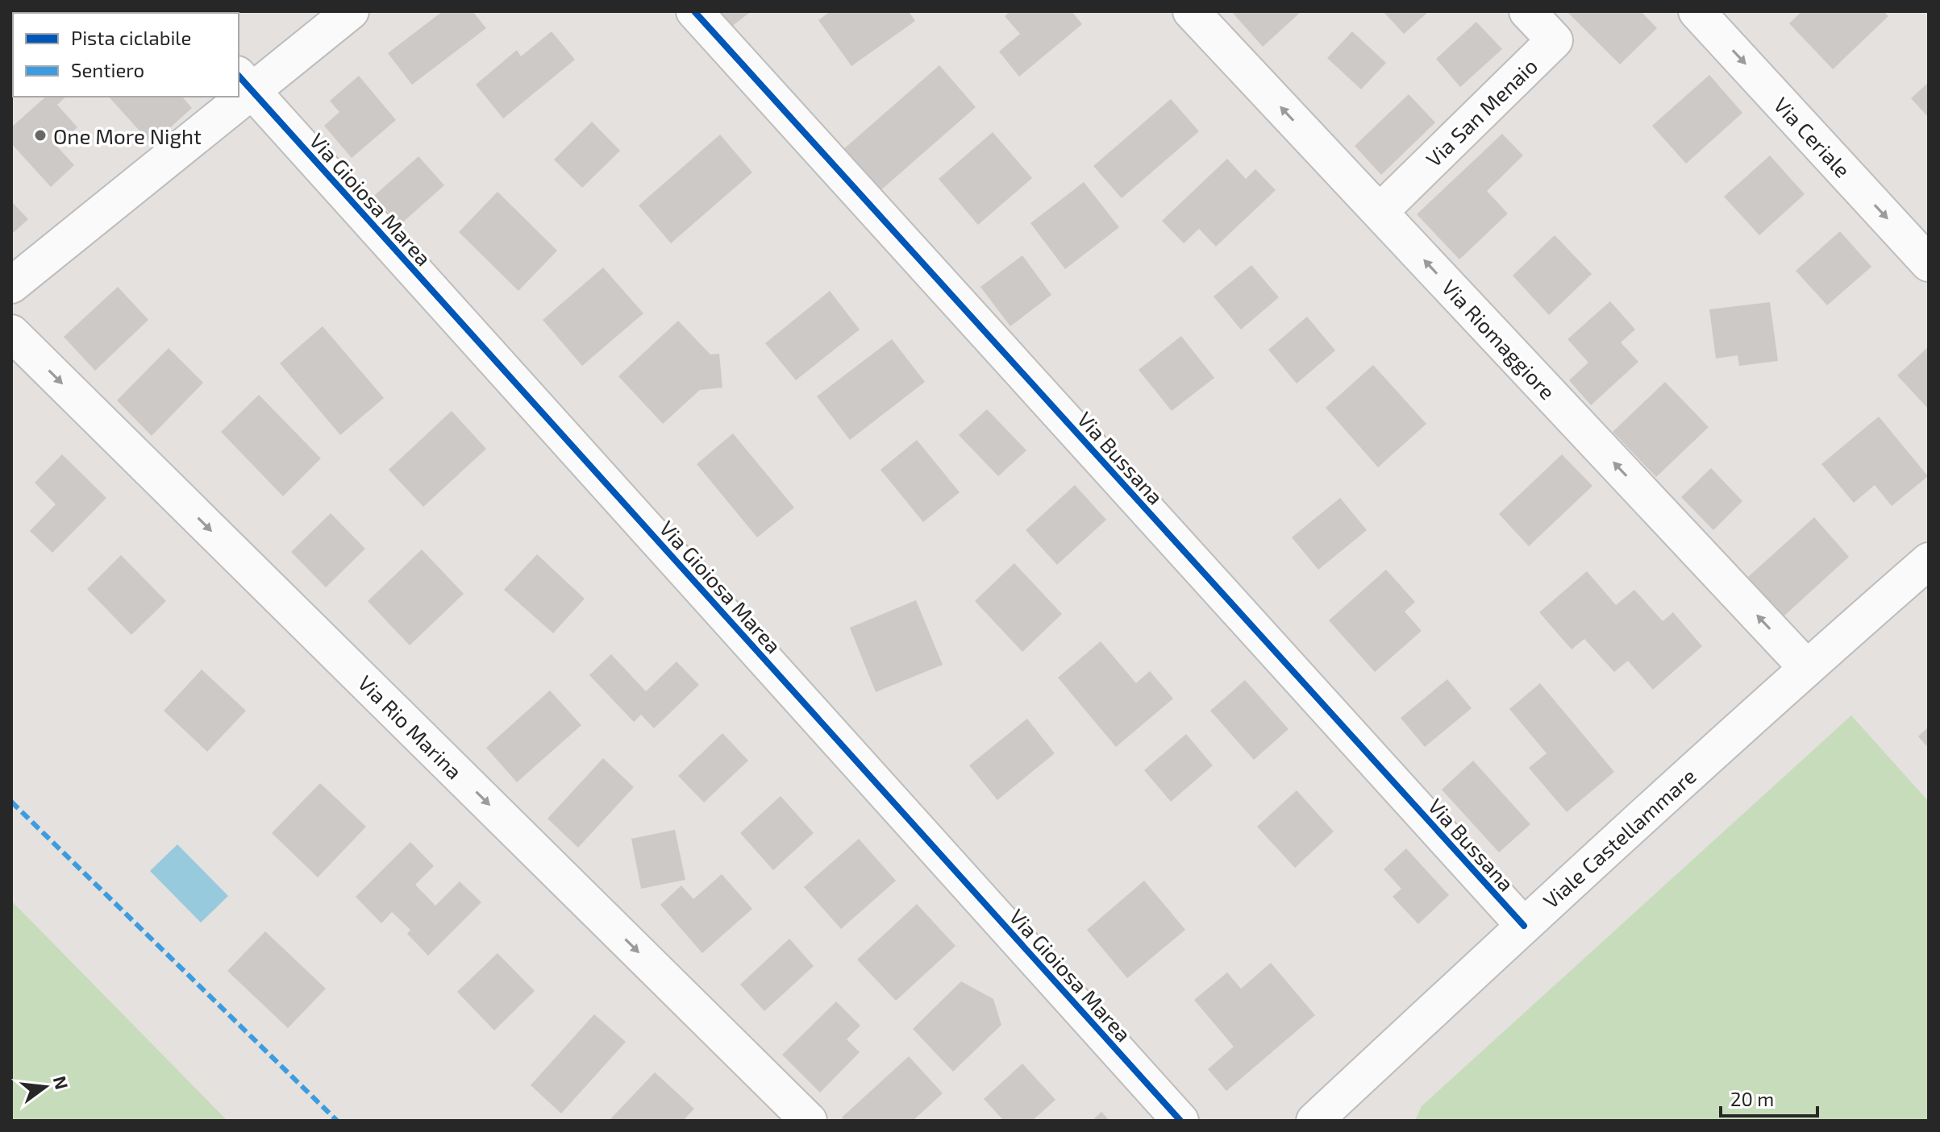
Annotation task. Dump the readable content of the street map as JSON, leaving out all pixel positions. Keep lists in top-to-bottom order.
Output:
{
  "streets": {
    "street": [
      "Via San Menaio",
      "Via Ceriale",
      "Via Gioiosa Marea",
      "Via Riomaggiore",
      "Via Bussana",
      "Via Rio Marina",
      "Viale Castellammare"
    ]
  },
  "crossings": [
    ["Via San Menaio", "Via Riomaggiore"],
    ["Via Riomaggiore", "Viale Castellammare"],
    ["Via Bussana", "Viale Castellammare"]
  ],
  "one_way": ["Via Ceriale", "Via Riomaggiore", "Via Rio Marina"],
  "places": ["One More Night"],
  "legend": ["Pista ciclabile", "Sentiero"],
  "scale_bar": "20 m",
  "north": "right"
}
